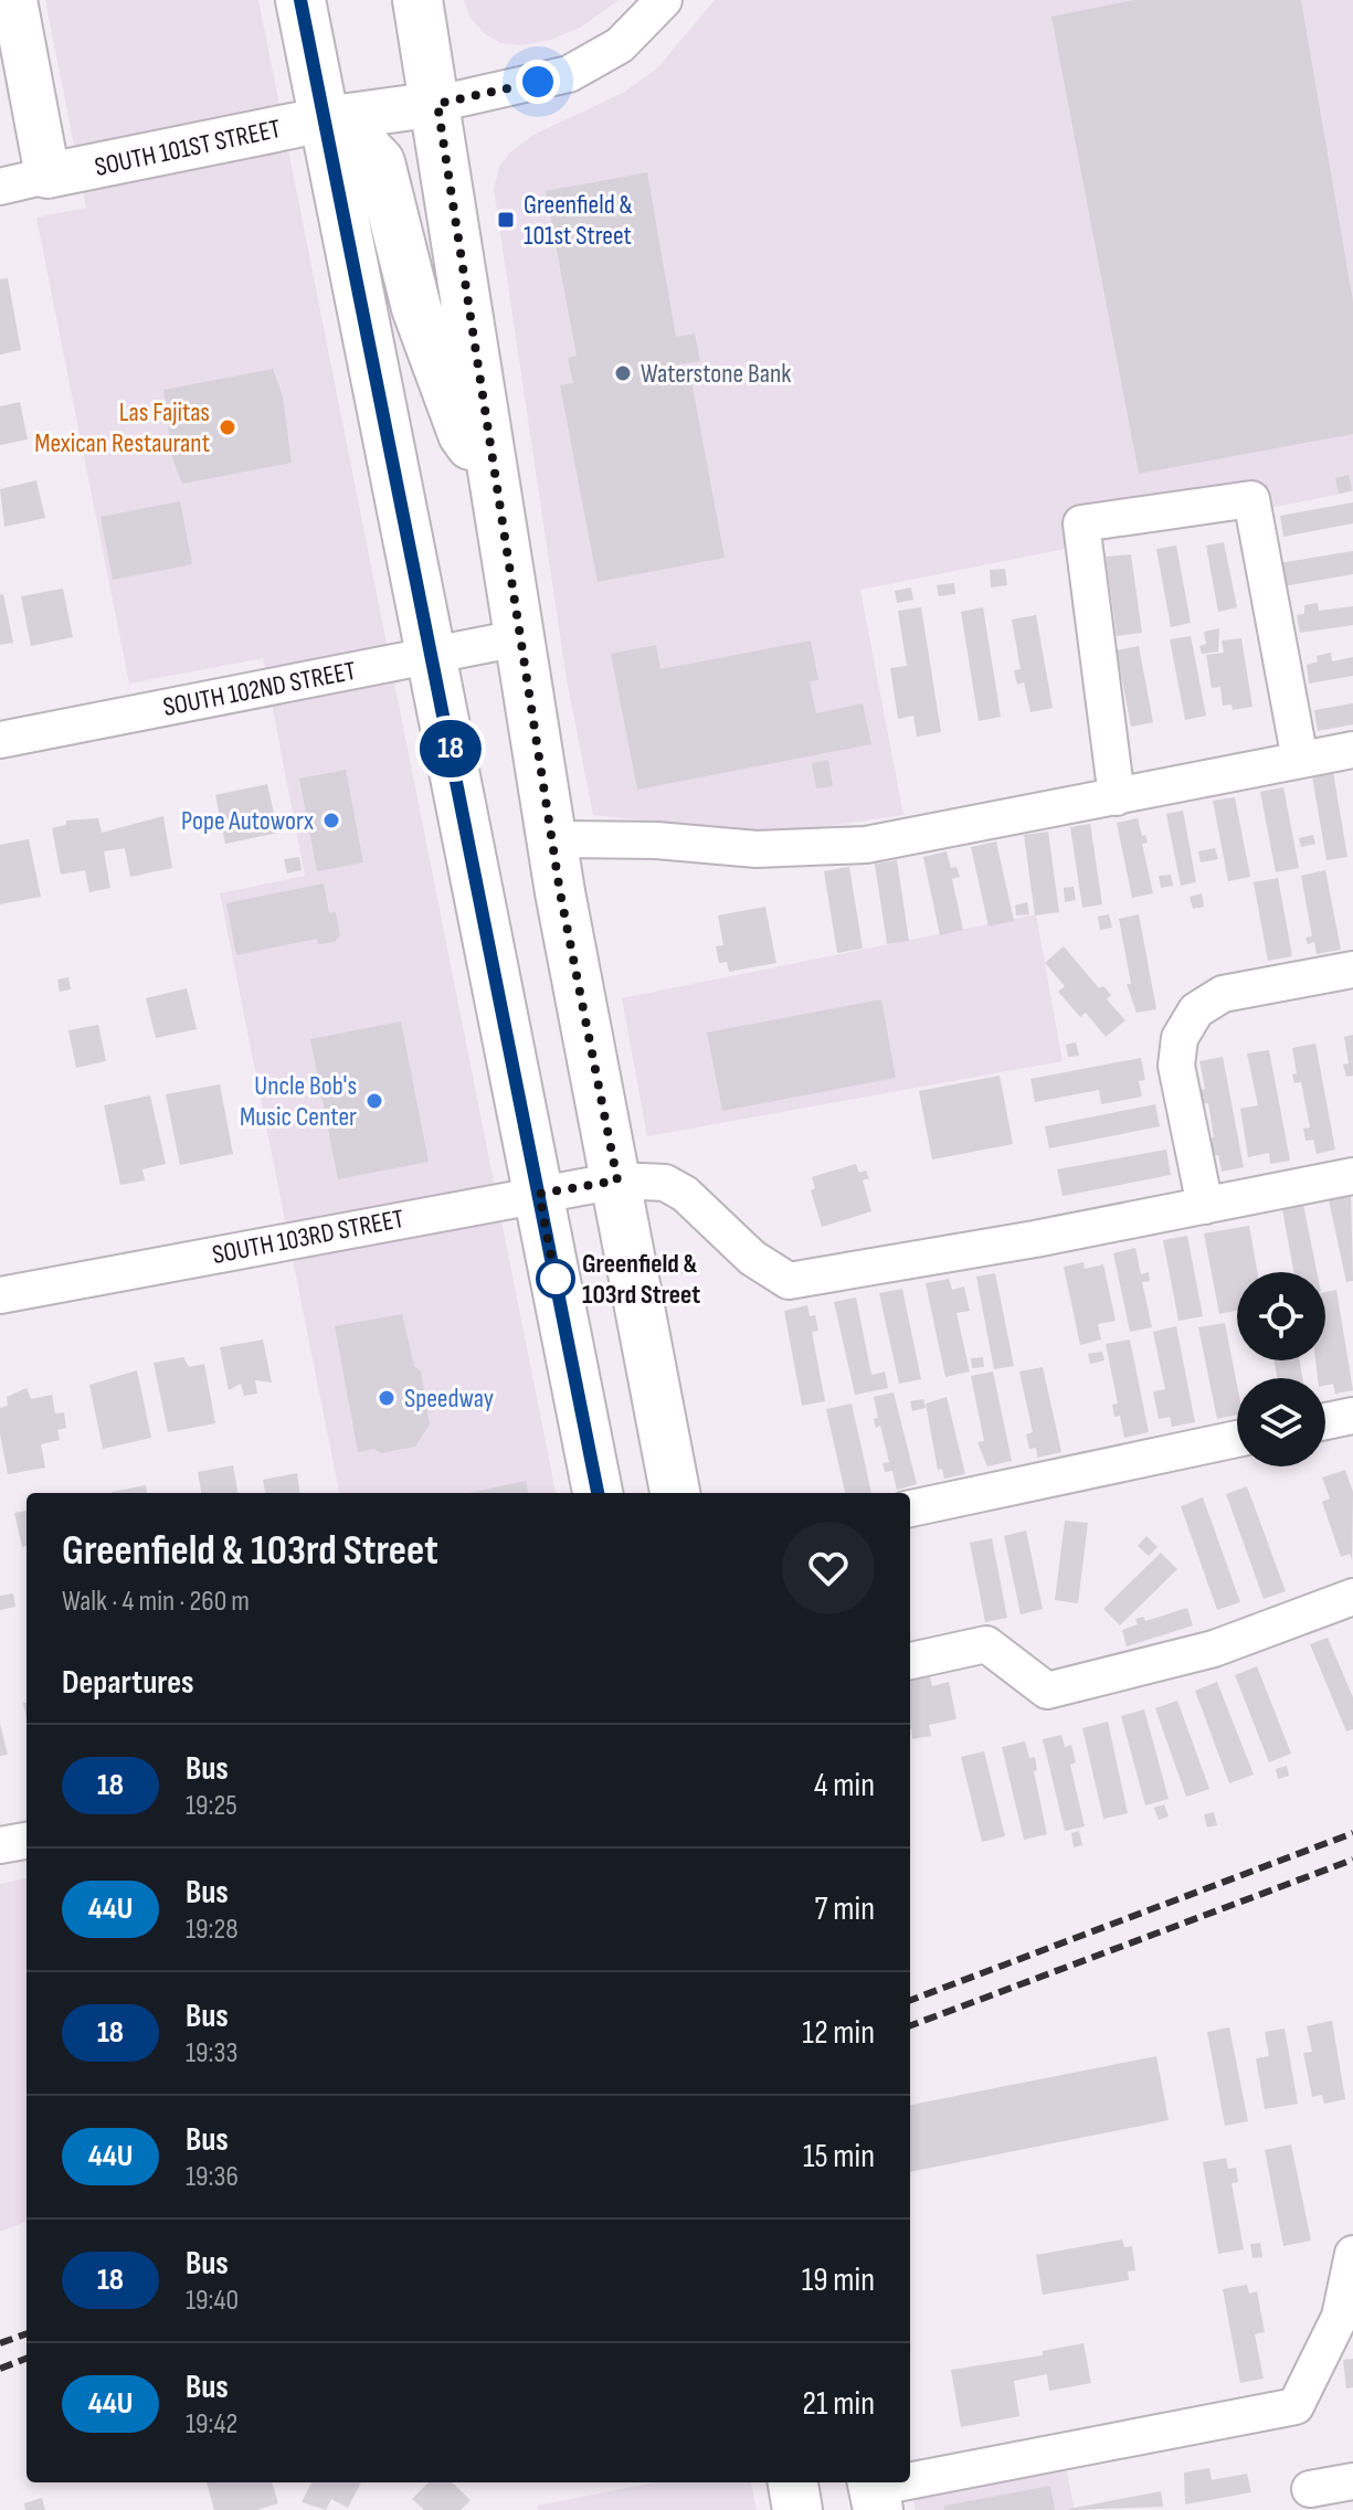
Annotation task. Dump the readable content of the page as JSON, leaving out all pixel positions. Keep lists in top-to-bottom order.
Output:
{
  "streets": {
    "street": ["SOUTH 101ST STREET", "SOUTH 102ND STREET", "SOUTH 103RD STREET"]
  },
  "places": {
    "transit": ["Greenfield & 101st Street"],
    "other": [
      "Waterstone Bank",
      "Las Fajitas Mexican Restaurant",
      "Pope Autoworx",
      "Uncle Bob's Music Center",
      "Greenfield & 103rd Street",
      "Speedway"
    ]
  },
  "lines": ["bus line 18"],
  "page": {
    "on_map": "18",
    "heading": [
      ["Greenfield & 103rd Street", "Walk · 4 min · 260 m"],
      "Departures"
    ],
    "list": [
      {
        "mark": "18",
        "name": "Bus",
        "note": "19:25",
        "value": "4 min"
      },
      {
        "mark": "44U",
        "name": "Bus",
        "note": "19:28",
        "value": "7 min"
      },
      {
        "mark": "18",
        "name": "Bus",
        "note": "19:33",
        "value": "12 min"
      },
      {
        "mark": "44U",
        "name": "Bus",
        "note": "19:36",
        "value": "15 min"
      },
      {
        "mark": "18",
        "name": "Bus",
        "note": "19:40",
        "value": "19 min"
      },
      {
        "mark": "44U",
        "name": "Bus",
        "note": "19:42",
        "value": "21 min"
      }
    ]
  }
}
